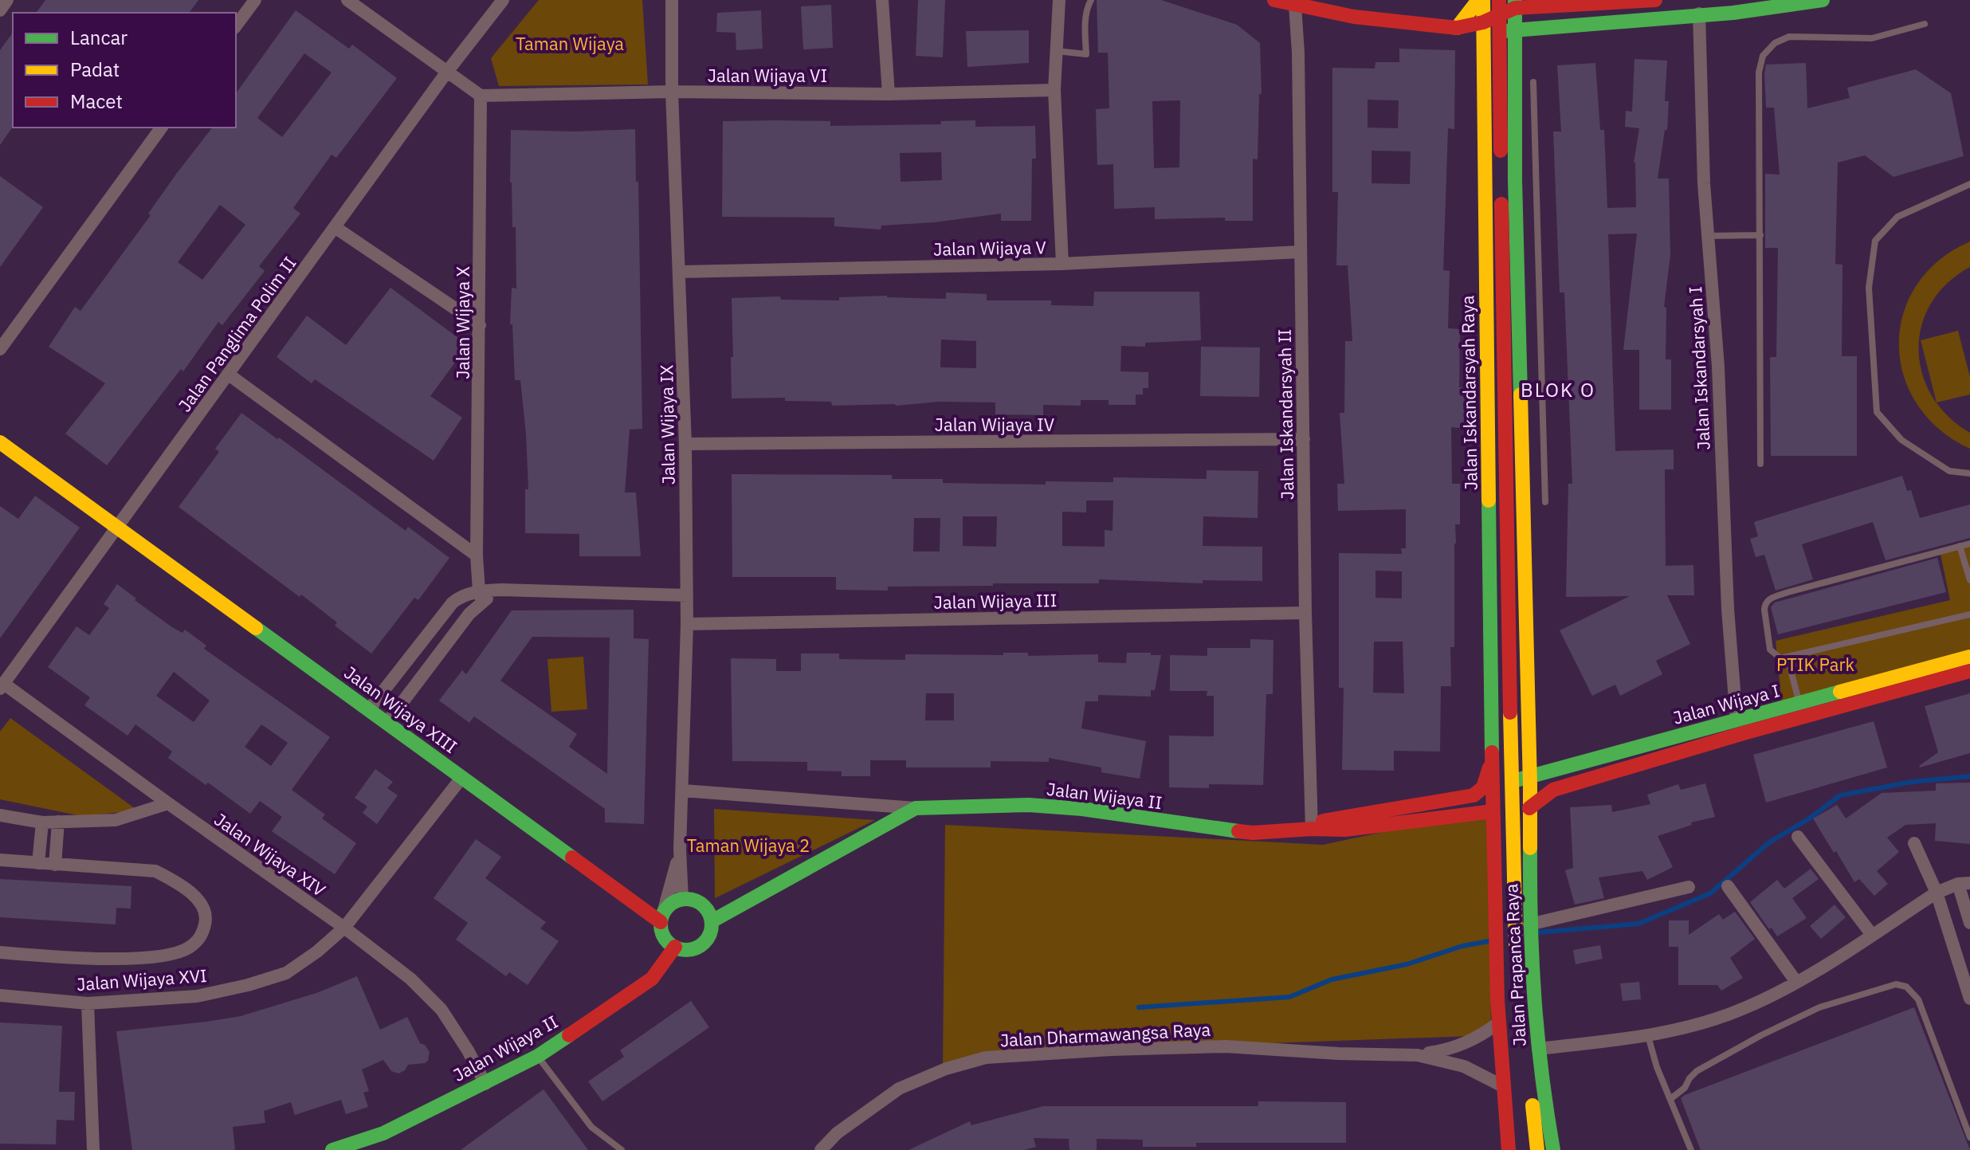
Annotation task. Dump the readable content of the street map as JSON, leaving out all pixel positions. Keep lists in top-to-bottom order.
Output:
{
  "streets": {
    "main road": [
      "Jalan Iskandarsyah Raya",
      "Jalan Wijaya I",
      "Jalan Wijaya XIII",
      "Jalan Wijaya II",
      "Jalan Prapanca Raya"
    ],
    "street": [
      "Jalan Wijaya VI",
      "Jalan Wijaya V",
      "Jalan Wijaya X",
      "Jalan Panglima Polim II",
      "Jalan Iskandarsyah I",
      "Jalan Iskandarsyah II",
      "Jalan Wijaya IV",
      "Jalan Wijaya IX",
      "Jalan Wijaya III",
      "Jalan Wijaya XIV",
      "Jalan Wijaya XVI",
      "Jalan Dharmawangsa Raya"
    ]
  },
  "crossings": [
    ["Jalan Wijaya VI", "Jalan Wijaya X"],
    ["Jalan Wijaya VI", "Jalan Wijaya IX"],
    ["Jalan Wijaya V", "Jalan Iskandarsyah II"],
    ["Jalan Wijaya V", "Jalan Wijaya IX"],
    ["Jalan Panglima Polim II", "Jalan Wijaya XIII"],
    ["Jalan Panglima Polim II", "Jalan Wijaya XIV"],
    ["Jalan Iskandarsyah I", "Jalan Wijaya I"],
    ["Jalan Iskandarsyah Raya", "Jalan Wijaya I"],
    ["Jalan Iskandarsyah Raya", "Jalan Wijaya II"],
    ["Jalan Iskandarsyah Raya", "Jalan Prapanca Raya"],
    ["Jalan Iskandarsyah II", "Jalan Wijaya IV"],
    ["Jalan Iskandarsyah II", "Jalan Wijaya III"],
    ["Jalan Iskandarsyah II", "Jalan Wijaya II"],
    ["Jalan Wijaya IV", "Jalan Wijaya IX"],
    ["Jalan Wijaya IX", "Jalan Wijaya III"],
    ["Jalan Wijaya IX", "Jalan Wijaya XIII"],
    ["Jalan Wijaya IX", "Jalan Wijaya II"],
    ["Jalan Wijaya I", "Jalan Prapanca Raya"],
    ["Jalan Wijaya XIII", "Jalan Wijaya II"],
    ["Jalan Wijaya XIII", "Jalan Wijaya XVI"],
    ["Jalan Wijaya II", "Jalan Wijaya XIV"],
    ["Jalan Wijaya II", "Jalan Prapanca Raya"],
    ["Jalan Wijaya XIV", "Jalan Wijaya XVI"],
    ["Jalan Prapanca Raya", "Jalan Dharmawangsa Raya"]
  ],
  "districts": ["BLOK O"],
  "parks": ["Taman Wijaya", "PTIK Park", "Taman Wijaya 2"],
  "legend": ["Lancar", "Padat", "Macet"]
}
